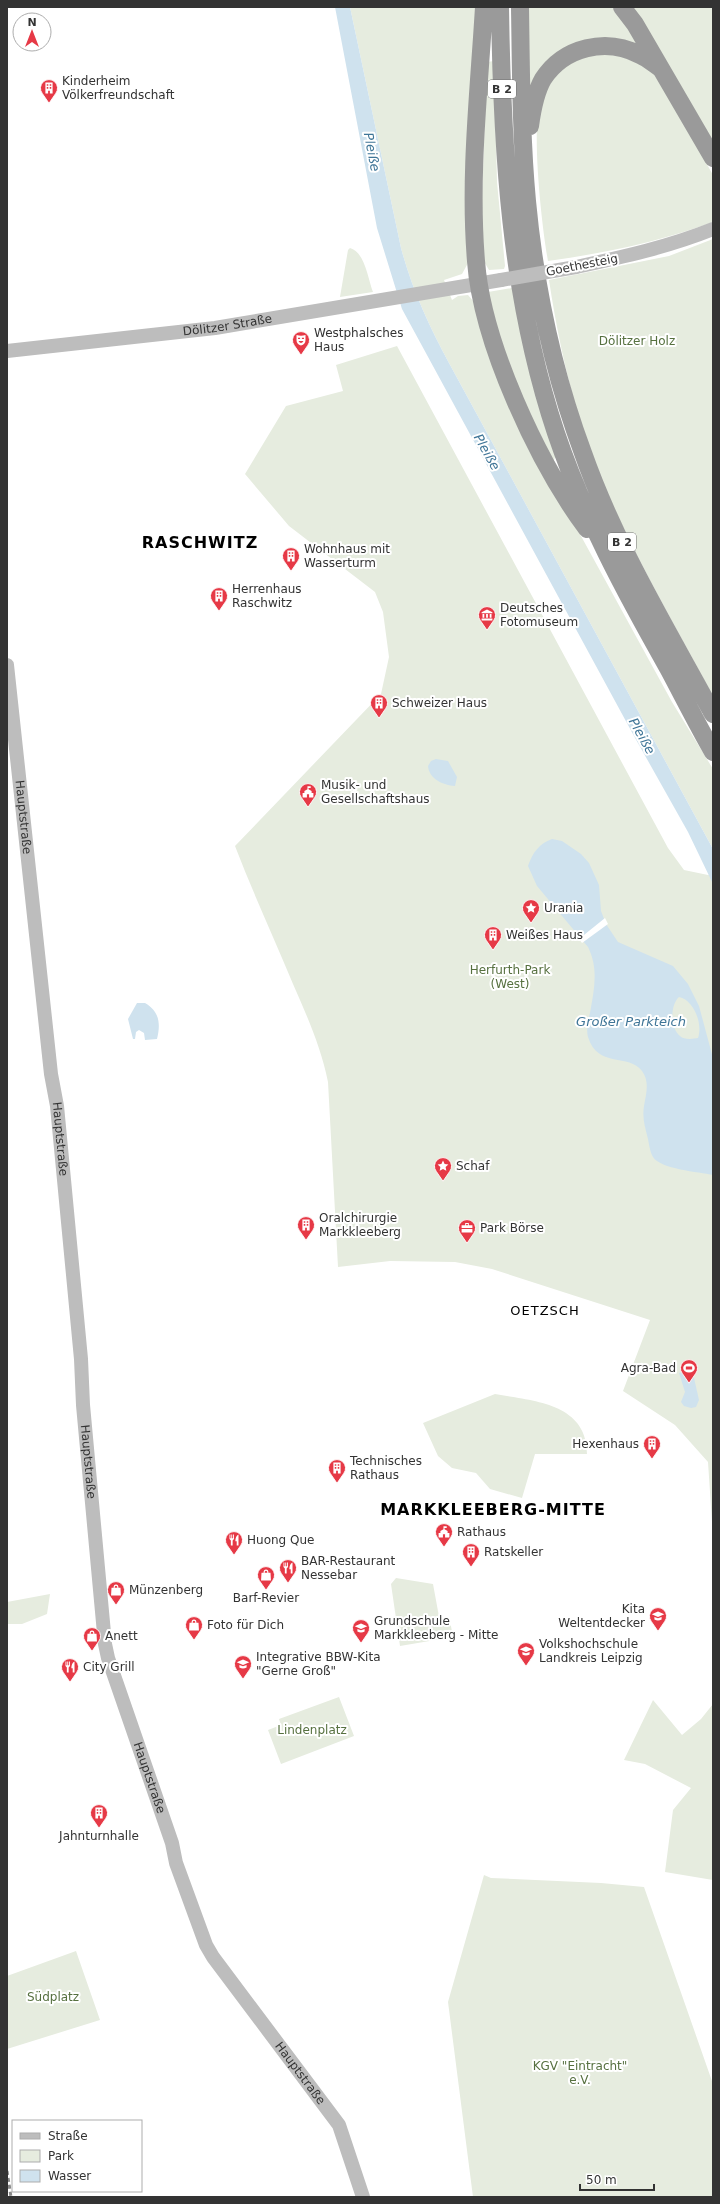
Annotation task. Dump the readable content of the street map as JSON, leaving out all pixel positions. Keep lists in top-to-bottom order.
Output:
{
  "streets": {
    "highway": ["B 2"],
    "main road": ["Goethesteig", "Dölitzer Straße", "Hauptstraße"]
  },
  "crossings": [
    ["Goethesteig", "Dölitzer Straße"]
  ],
  "districts": ["RASCHWITZ", "OETZSCH", "MARKKLEEBERG-MITTE"],
  "water": ["Pleiße", "Großer Parkteich"],
  "parks": [
    "Dölitzer Holz",
    "Herfurth-Park (West)",
    "Lindenplatz",
    "Südplatz",
    "KGV \"Eintracht\" e.V."
  ],
  "places": {
    "building": [
      "Kinderheim Völkerfreundschaft",
      "Wohnhaus mit Wasserturm",
      "Herrenhaus Raschwitz",
      "Schweizer Haus",
      "Weißes Haus",
      "Oralchirurgie Markkleeberg",
      "Hexenhaus",
      "Technisches Rathaus",
      "Ratskeller",
      "Jahnturnhalle"
    ],
    "theatre": ["Westphalsches Haus"],
    "museum": ["Deutsches Fotomuseum"],
    "public building": ["Musik- und Gesellschaftshaus", "Rathaus"],
    "place": ["Urania", "Schaf"],
    "office": ["Park Börse"],
    "sports": ["Agra-Bad"],
    "restaurant": ["Huong Que", "BAR-Restaurant Nessebar", "City Grill"],
    "shop": [
      "Barf-Revier",
      "Münzenberg",
      "Foto für Dich",
      "Anett"
    ],
    "school or university": [
      "Kita Weltentdecker",
      "Grundschule Markkleeberg - Mitte",
      "Volkshochschule Landkreis Leipzig",
      "Integrative BBW-Kita \"Gerne Groß\""
    ]
  },
  "legend": ["Straße", "Park", "Wasser"],
  "scale_bar": "50 m",
  "north": "top"
}
